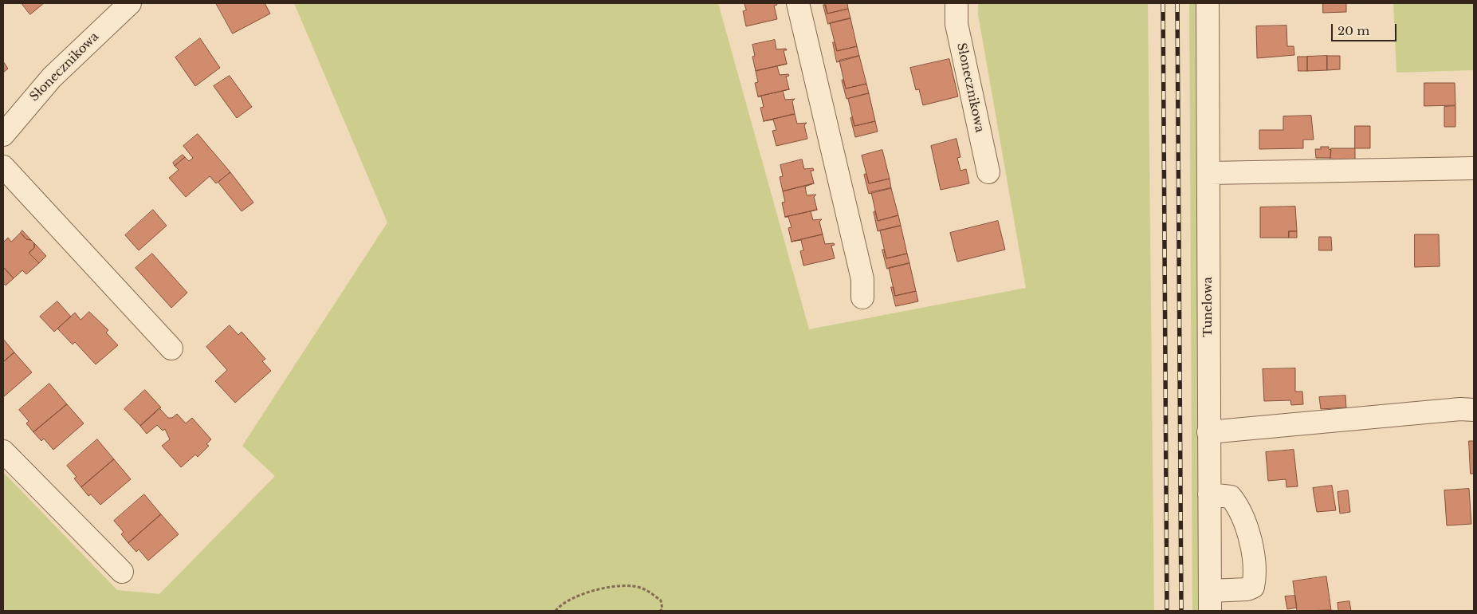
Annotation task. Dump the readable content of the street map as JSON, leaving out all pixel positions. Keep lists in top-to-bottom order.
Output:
{
  "streets": {
    "street": ["Słonecznikowa", "Tunelowa"]
  },
  "scale_bar": "20 m"
}
